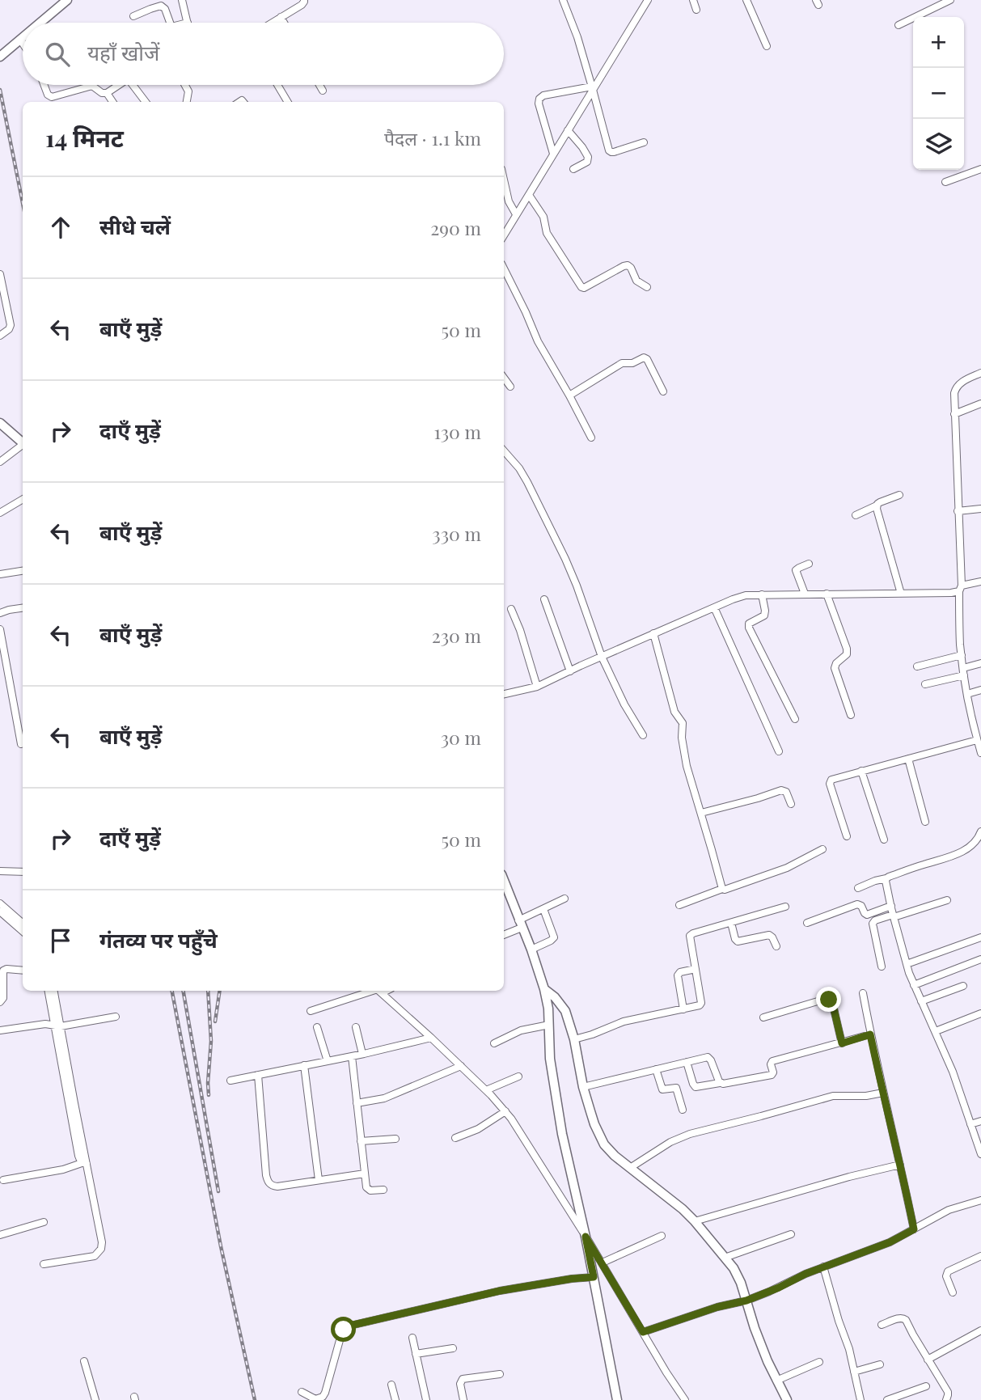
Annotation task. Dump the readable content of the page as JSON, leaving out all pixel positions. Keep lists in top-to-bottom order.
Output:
{
  "page": {
    "map_buttons": ["+", "−"],
    "search": "यहाँ खोजें",
    "heading": ["14 मिनट", "पैदल · 1.1 km"],
    "list": [
      ["सीधे चलें", "290 m"],
      ["बाएँ मुड़ें", "50 m"],
      ["दाएँ मुड़ें", "130 m"],
      ["बाएँ मुड़ें", "330 m"],
      ["बाएँ मुड़ें", "230 m"],
      ["बाएँ मुड़ें", "30 m"],
      ["दाएँ मुड़ें", "50 m"],
      "गंतव्य पर पहुँचे"
    ]
  }
}
